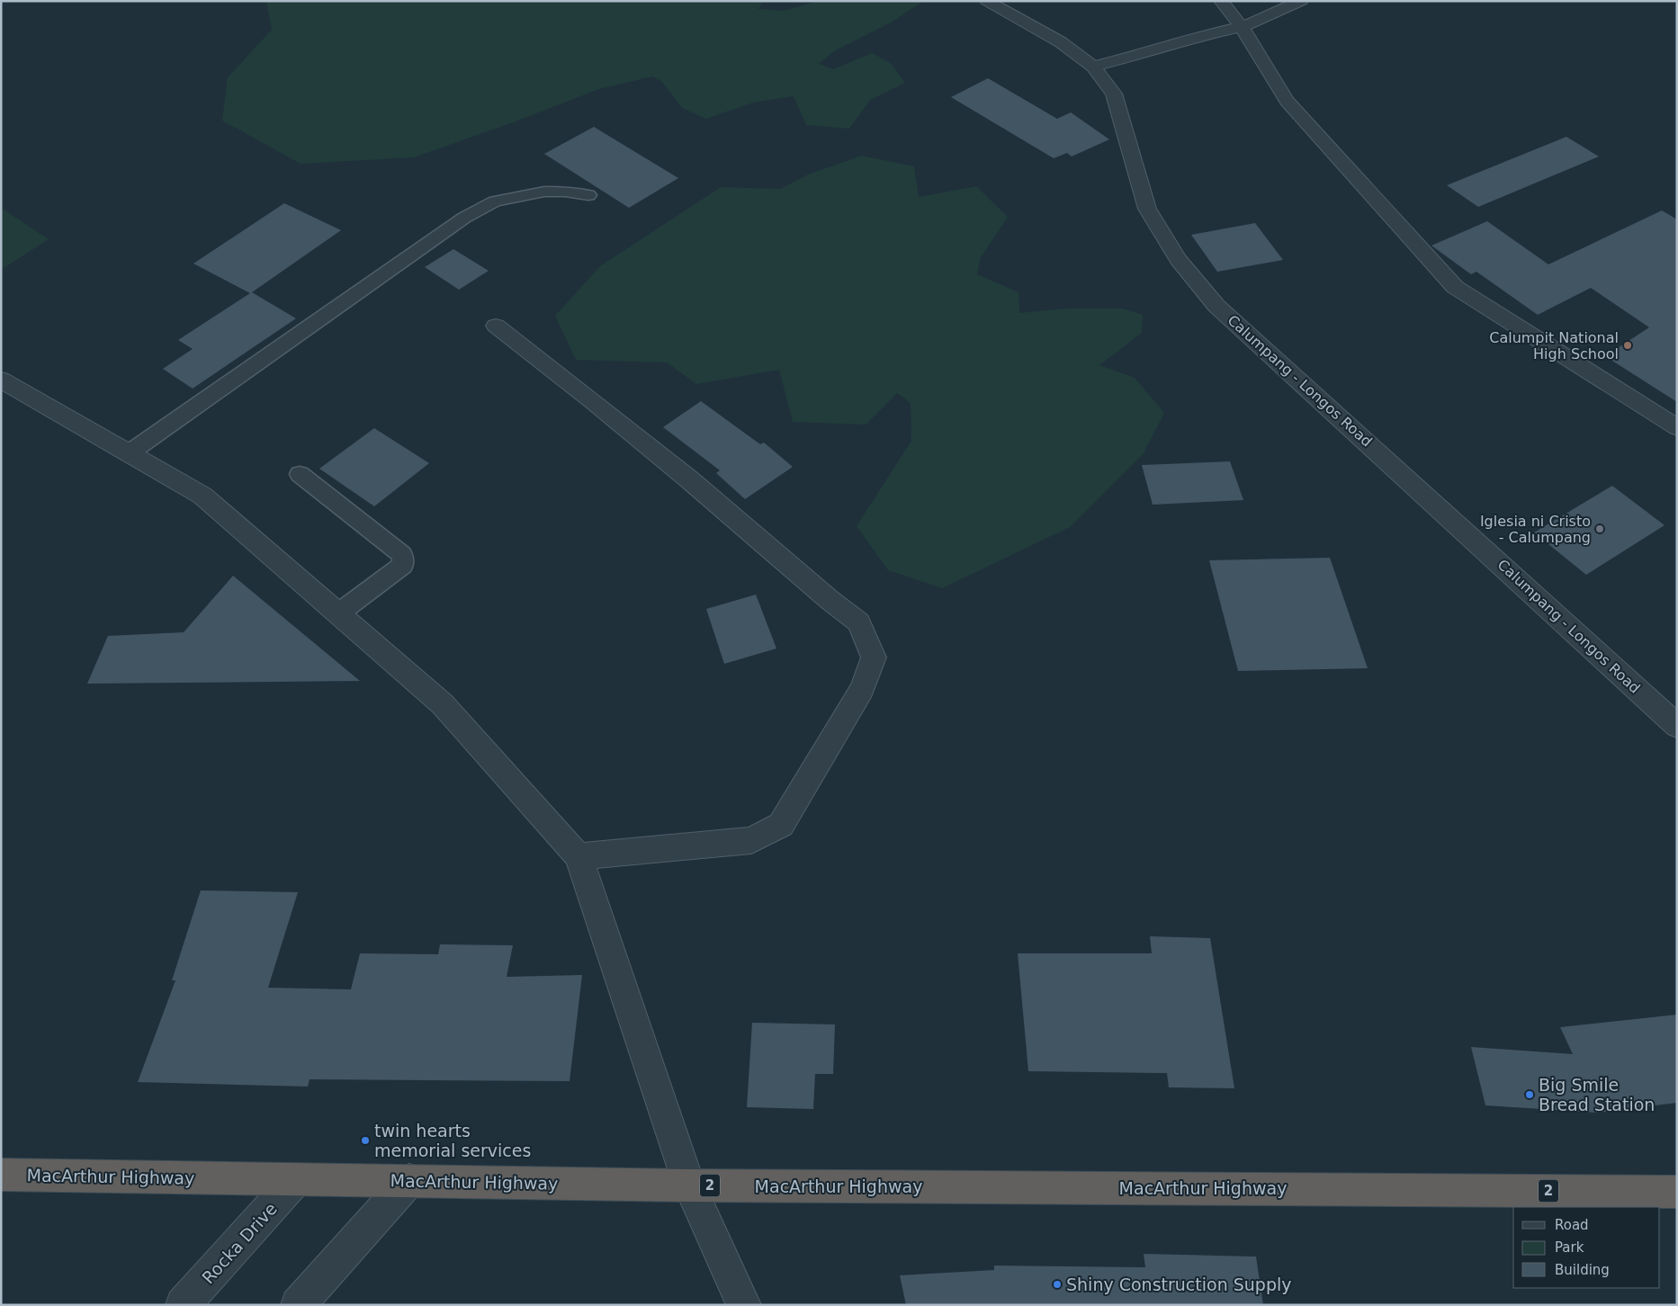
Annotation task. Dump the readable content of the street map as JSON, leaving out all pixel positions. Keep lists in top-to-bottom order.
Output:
{
  "streets": {
    "highway": ["MacArthur Highway", "2"],
    "street": ["Calumpang - Longos Road", "Rocka Drive"]
  },
  "crossings": [
    ["MacArthur Highway", "Rocka Drive"]
  ],
  "places": [
    "Calumpit National High School",
    "Iglesia ni Cristo - Calumpang",
    "Big Smile Bread Station",
    "twin hearts memorial services",
    "Shiny Construction Supply"
  ],
  "legend": ["Road", "Park", "Building"]
}
